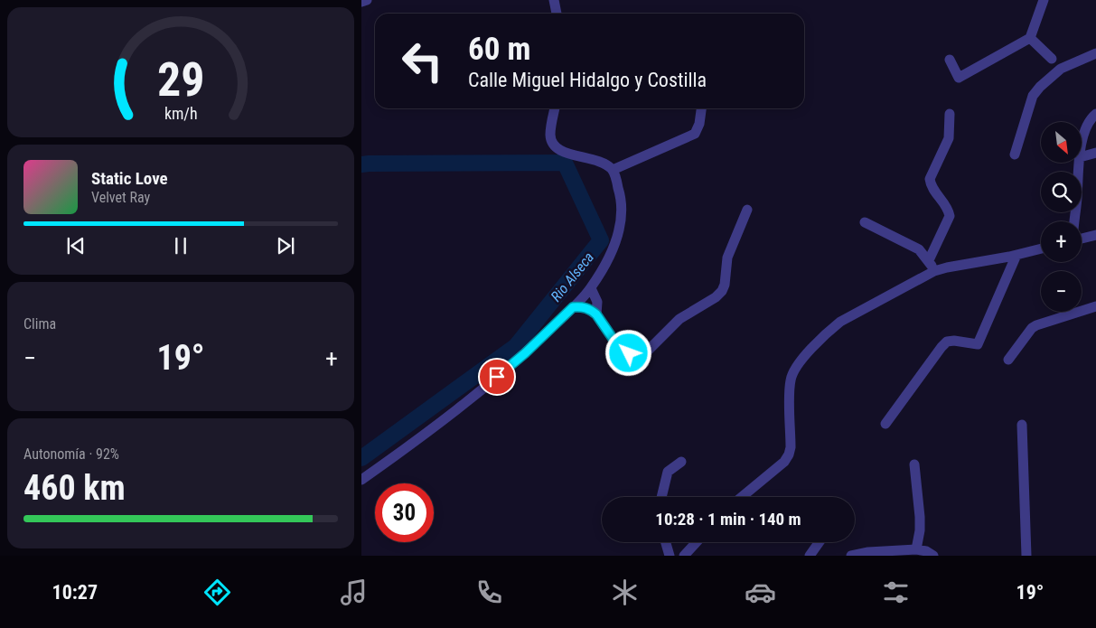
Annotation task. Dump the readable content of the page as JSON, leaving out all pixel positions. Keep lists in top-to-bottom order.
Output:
{
  "water": ["Rio Alseca"],
  "north": "bottom right",
  "page": {
    "turn": ["60 m", "Calle Miguel Hidalgo y Costilla"],
    "map_buttons": ["+", "−"],
    "song": ["Static Love", "Velvet Ray"],
    "tile": [
      "Clima",
      ["Autonomía · 92%", "460 km"]
    ],
    "heat": ["−", "19°", "+"],
    "limit": "30",
    "trip": "10:28 · 1 min · 140 m",
    "tabs": ["10:27", "19°"],
    "gauge": ["29", "km/h"]
  }
}
